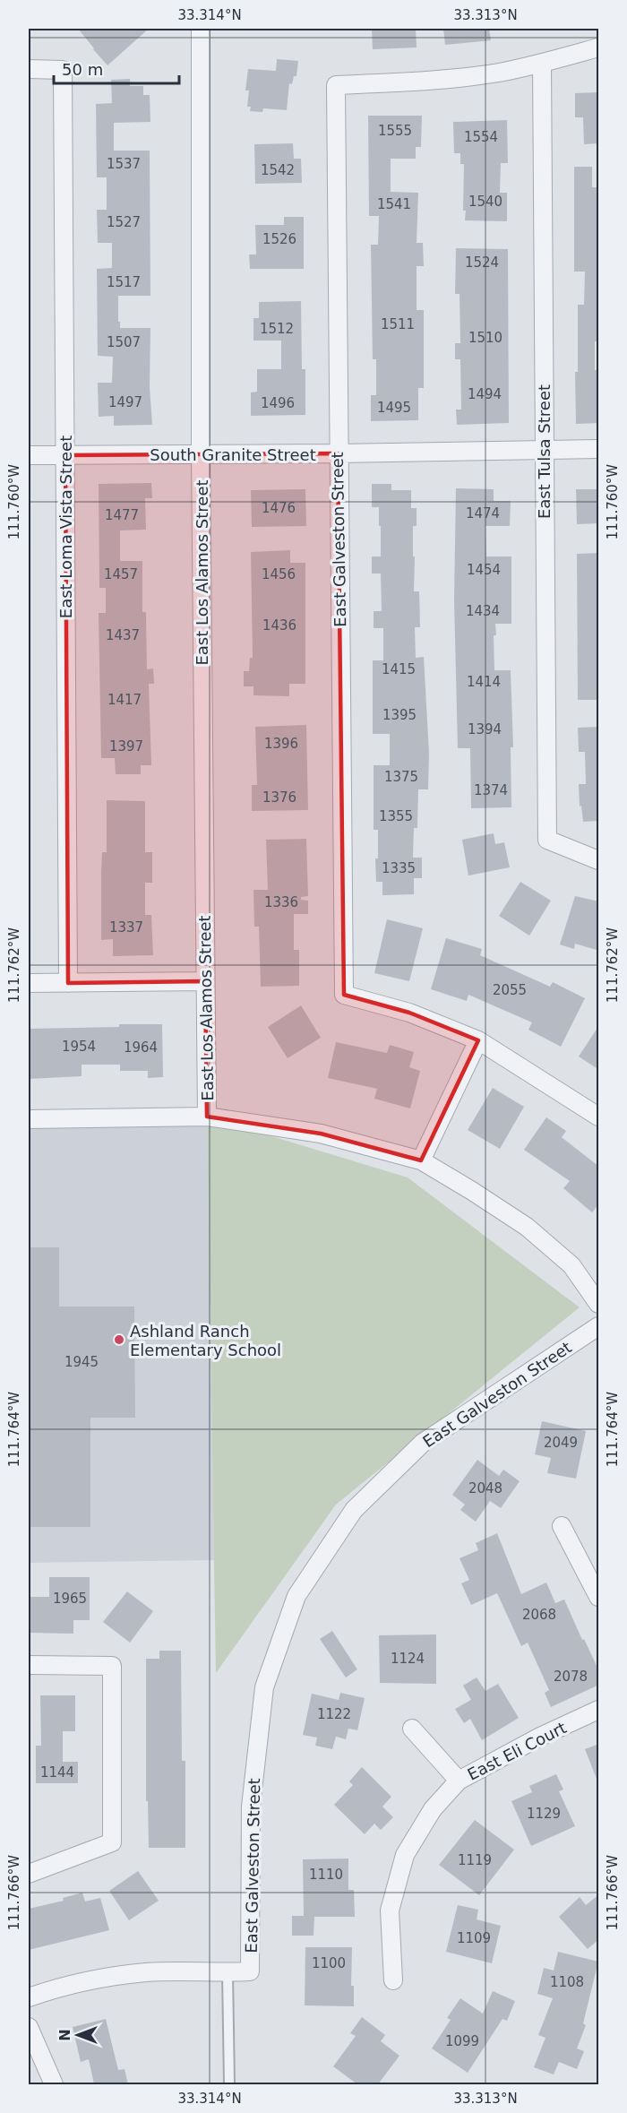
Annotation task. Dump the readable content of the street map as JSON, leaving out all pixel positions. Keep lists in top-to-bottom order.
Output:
{
  "streets": {
    "street": [
      "East Tulsa Street",
      "South Granite Street",
      "East Loma Vista Street",
      "East Galveston Street",
      "East Los Alamos Street",
      "East Eli Court"
    ]
  },
  "crossings": [
    ["East Tulsa Street", "South Granite Street"],
    ["East Tulsa Street", "East Galveston Street"],
    ["South Granite Street", "East Loma Vista Street"],
    ["South Granite Street", "East Galveston Street"],
    ["South Granite Street", "East Los Alamos Street"]
  ],
  "places": ["Ashland Ranch Elementary School"],
  "house_numbers": [
    "1555",
    "1554",
    "1537",
    "1542",
    "1540",
    "1541",
    "1527",
    "1526",
    "1524",
    "1517",
    "1511",
    "1512",
    "1510",
    "1507",
    "1494",
    "1497",
    "1496",
    "1495",
    "1476",
    "1474",
    "1477",
    "1454",
    "1457",
    "1456",
    "1434",
    "1436",
    "1437",
    "1415",
    "1414",
    "1417",
    "1395",
    "1394",
    "1396",
    "1397",
    "1375",
    "1374",
    "1376",
    "1355",
    "1335",
    "1336",
    "1337",
    "2055",
    "1954",
    "1964",
    "1945",
    "2049",
    "2048",
    "1965",
    "2068",
    "1124",
    "2078",
    "1122",
    "1144",
    "1129",
    "1119",
    "1110",
    "1109",
    "1100",
    "1108",
    "1099"
  ],
  "scale_bar": "50 m",
  "north": "left",
  "coordinates": [
    "33.314°N",
    "33.313°N",
    "111.760°W",
    "111.762°W",
    "111.764°W",
    "111.766°W"
  ]
}
